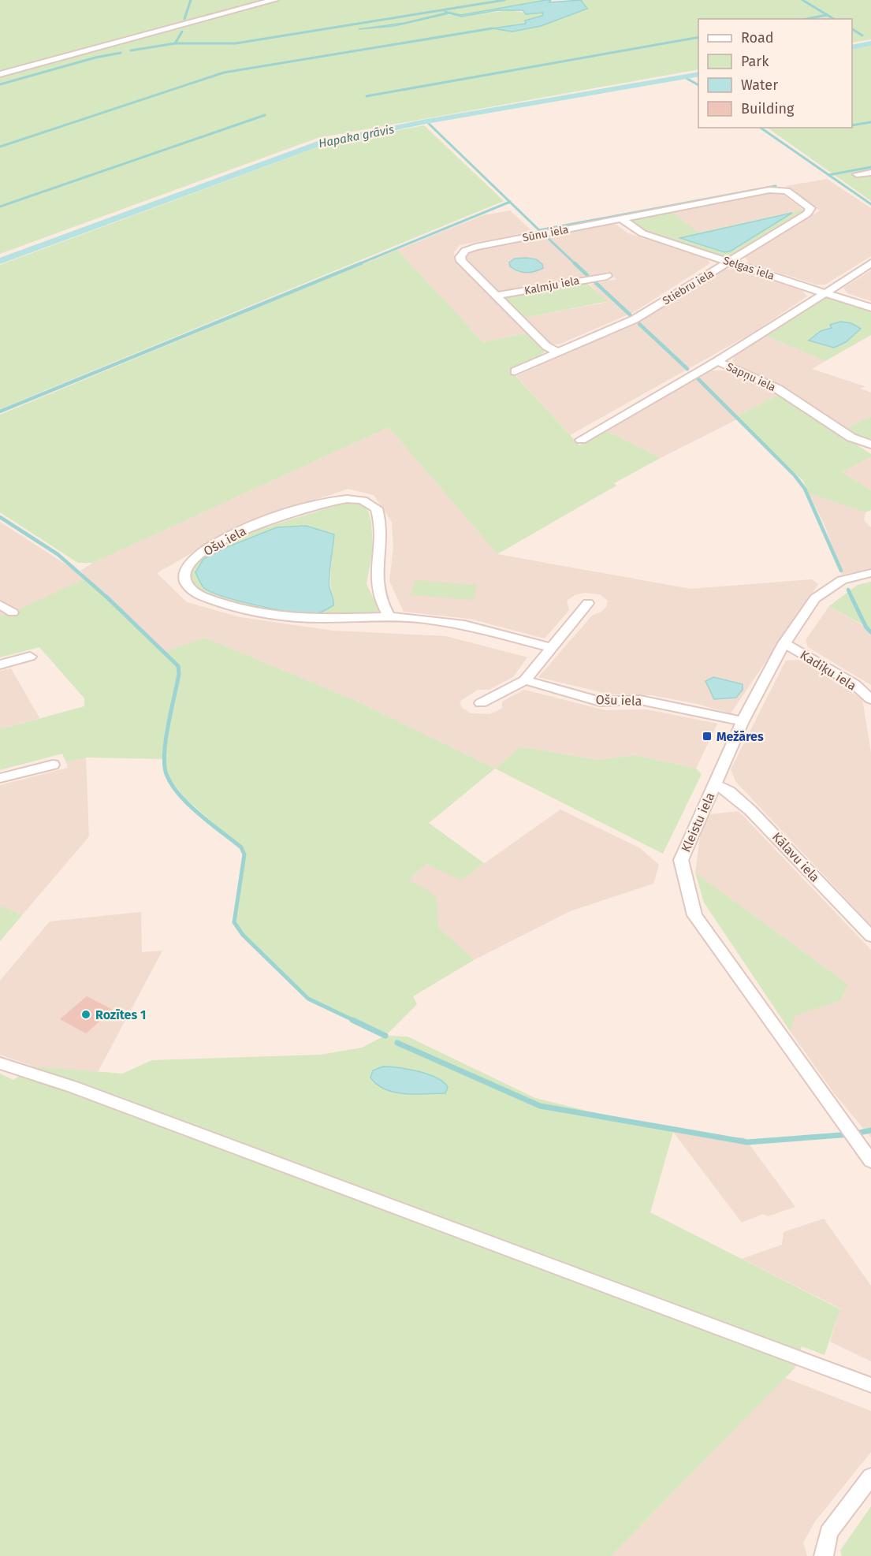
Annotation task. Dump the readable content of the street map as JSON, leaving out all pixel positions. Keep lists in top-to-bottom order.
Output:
{
  "streets": {
    "street": [
      "Sūnu iela",
      "Selgas iela",
      "Kalmju iela",
      "Stiebru iela",
      "Sapņu iela",
      "Ošu iela",
      "Kadiķu iela",
      "Kleistu iela",
      "Kālavu iela"
    ]
  },
  "crossings": [
    ["Sūnu iela", "Selgas iela"],
    ["Sūnu iela", "Kalmju iela"],
    ["Sūnu iela", "Stiebru iela"],
    ["Selgas iela", "Stiebru iela"],
    ["Ošu iela", "Kleistu iela"],
    ["Kadiķu iela", "Kleistu iela"],
    ["Kleistu iela", "Kālavu iela"]
  ],
  "water": ["Hapaka grāvis"],
  "places": {
    "transit": ["Mežāres"],
    "other": ["Rozītes 1"]
  },
  "legend": [
    "Road",
    "Park",
    "Water",
    "Building"
  ]
}
